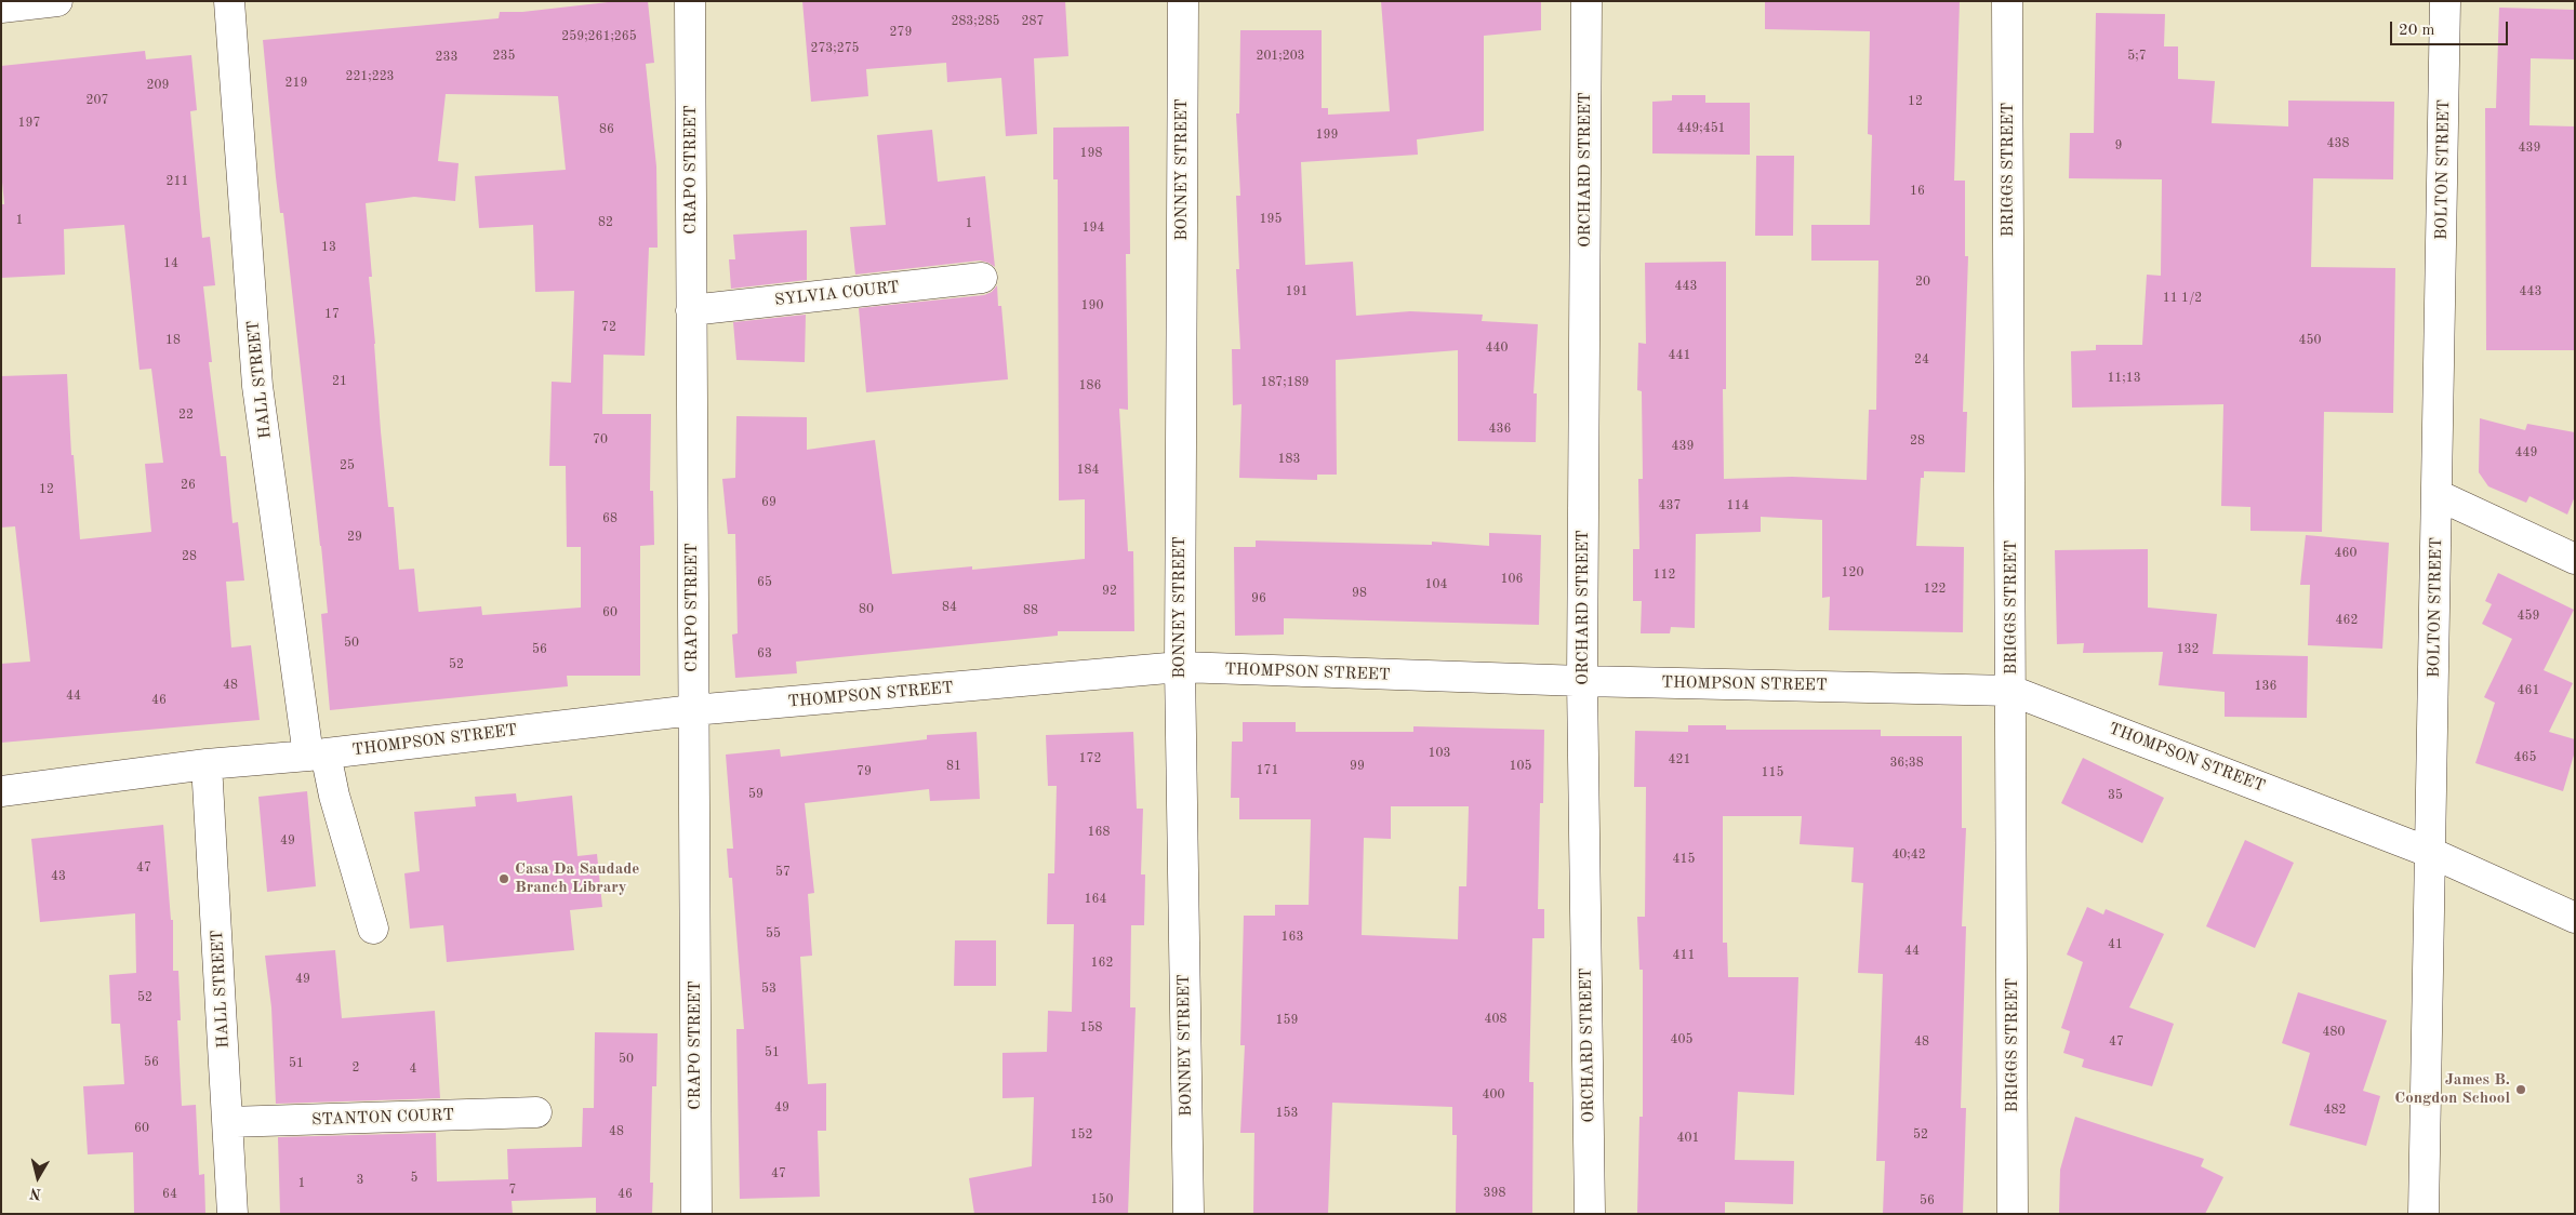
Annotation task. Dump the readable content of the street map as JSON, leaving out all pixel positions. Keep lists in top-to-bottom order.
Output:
{
  "streets": {
    "street": [
      "CRAPO STREET",
      "BONNEY STREET",
      "ORCHARD STREET",
      "BRIGGS STREET",
      "BOLTON STREET",
      "SYLVIA COURT",
      "HALL STREET",
      "THOMPSON STREET",
      "STANTON COURT"
    ]
  },
  "crossings": [
    ["CRAPO STREET", "SYLVIA COURT"],
    ["CRAPO STREET", "THOMPSON STREET"],
    ["BONNEY STREET", "THOMPSON STREET"],
    ["ORCHARD STREET", "THOMPSON STREET"],
    ["BRIGGS STREET", "THOMPSON STREET"],
    ["BOLTON STREET", "THOMPSON STREET"],
    ["HALL STREET", "THOMPSON STREET"],
    ["HALL STREET", "STANTON COURT"]
  ],
  "places": ["Casa Da Saudade Branch Library", "James B. Congdon School"],
  "house_numbers": [
    "283;285",
    "287",
    "279",
    "259;261;265",
    "273;275",
    "235",
    "201;203",
    "5;7",
    "233",
    "221;223",
    "219",
    "209",
    "207",
    "12",
    "197",
    "449;451",
    "86",
    "199",
    "438",
    "9",
    "439",
    "198",
    "211",
    "16",
    "195",
    "1",
    "82",
    "1",
    "194",
    "13",
    "14",
    "20",
    "443",
    "191",
    "443",
    "11 1/2",
    "190",
    "17",
    "72",
    "18",
    "450",
    "440",
    "441",
    "24",
    "11;13",
    "21",
    "187;189",
    "186",
    "22",
    "436",
    "70",
    "28",
    "439",
    "449",
    "183",
    "25",
    "184",
    "26",
    "12",
    "69",
    "437",
    "114",
    "68",
    "29",
    "460",
    "28",
    "120",
    "112",
    "106",
    "65",
    "104",
    "122",
    "92",
    "98",
    "96",
    "84",
    "80",
    "88",
    "60",
    "459",
    "462",
    "50",
    "56",
    "132",
    "63",
    "52",
    "48",
    "136",
    "461",
    "44",
    "46",
    "103",
    "465",
    "172",
    "421",
    "36;38",
    "81",
    "99",
    "105",
    "171",
    "79",
    "115",
    "59",
    "35",
    "168",
    "49",
    "40;42",
    "415",
    "47",
    "57",
    "43",
    "164",
    "55",
    "163",
    "41",
    "44",
    "411",
    "162",
    "49",
    "53",
    "52",
    "408",
    "159",
    "158",
    "480",
    "405",
    "48",
    "47",
    "51",
    "50",
    "56",
    "51",
    "2",
    "4",
    "400",
    "49",
    "482",
    "153",
    "60",
    "48",
    "152",
    "52",
    "401",
    "47",
    "5",
    "3",
    "1",
    "7",
    "398",
    "64",
    "46",
    "150",
    "56"
  ],
  "scale_bar": "20 m",
  "north": "bottom"
}
